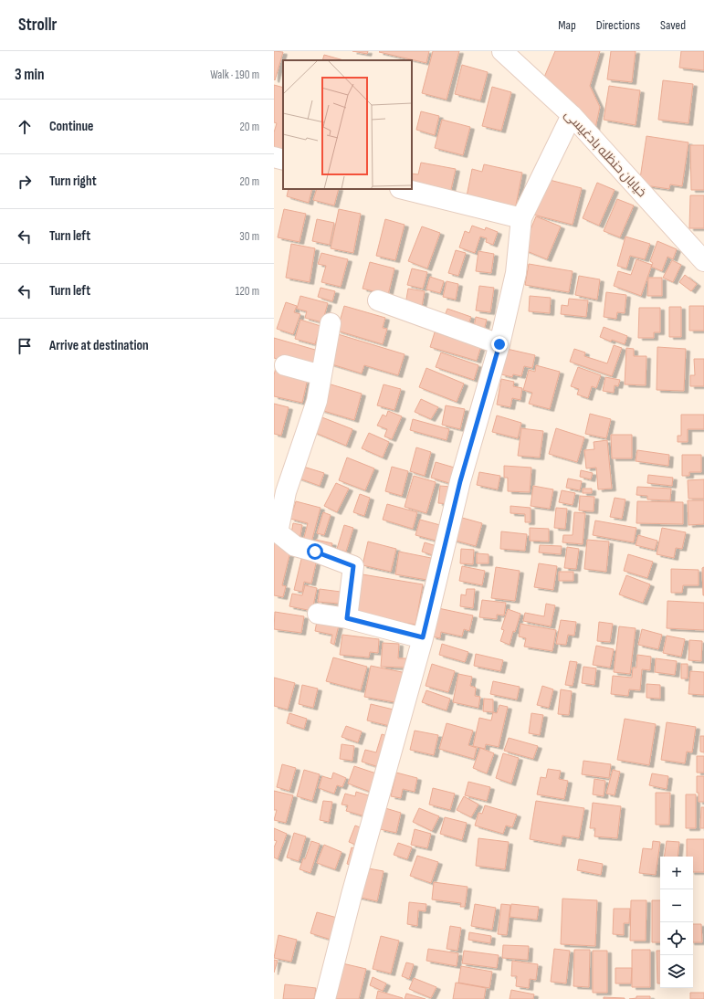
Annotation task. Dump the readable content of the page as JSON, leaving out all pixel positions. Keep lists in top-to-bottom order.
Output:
{
  "streets": {
    "street": ["خیابان حنظله بادغیسی"]
  },
  "page": {
    "header": "Strollr",
    "nav": ["Map", "Directions", "Saved"],
    "heading": ["3 min", "Walk · 190 m"],
    "list": [
      ["Continue", "20 m"],
      ["Turn right", "20 m"],
      ["Turn left", "30 m"],
      ["Turn left", "120 m"],
      "Arrive at destination"
    ],
    "map_buttons": ["+", "−"]
  }
}
